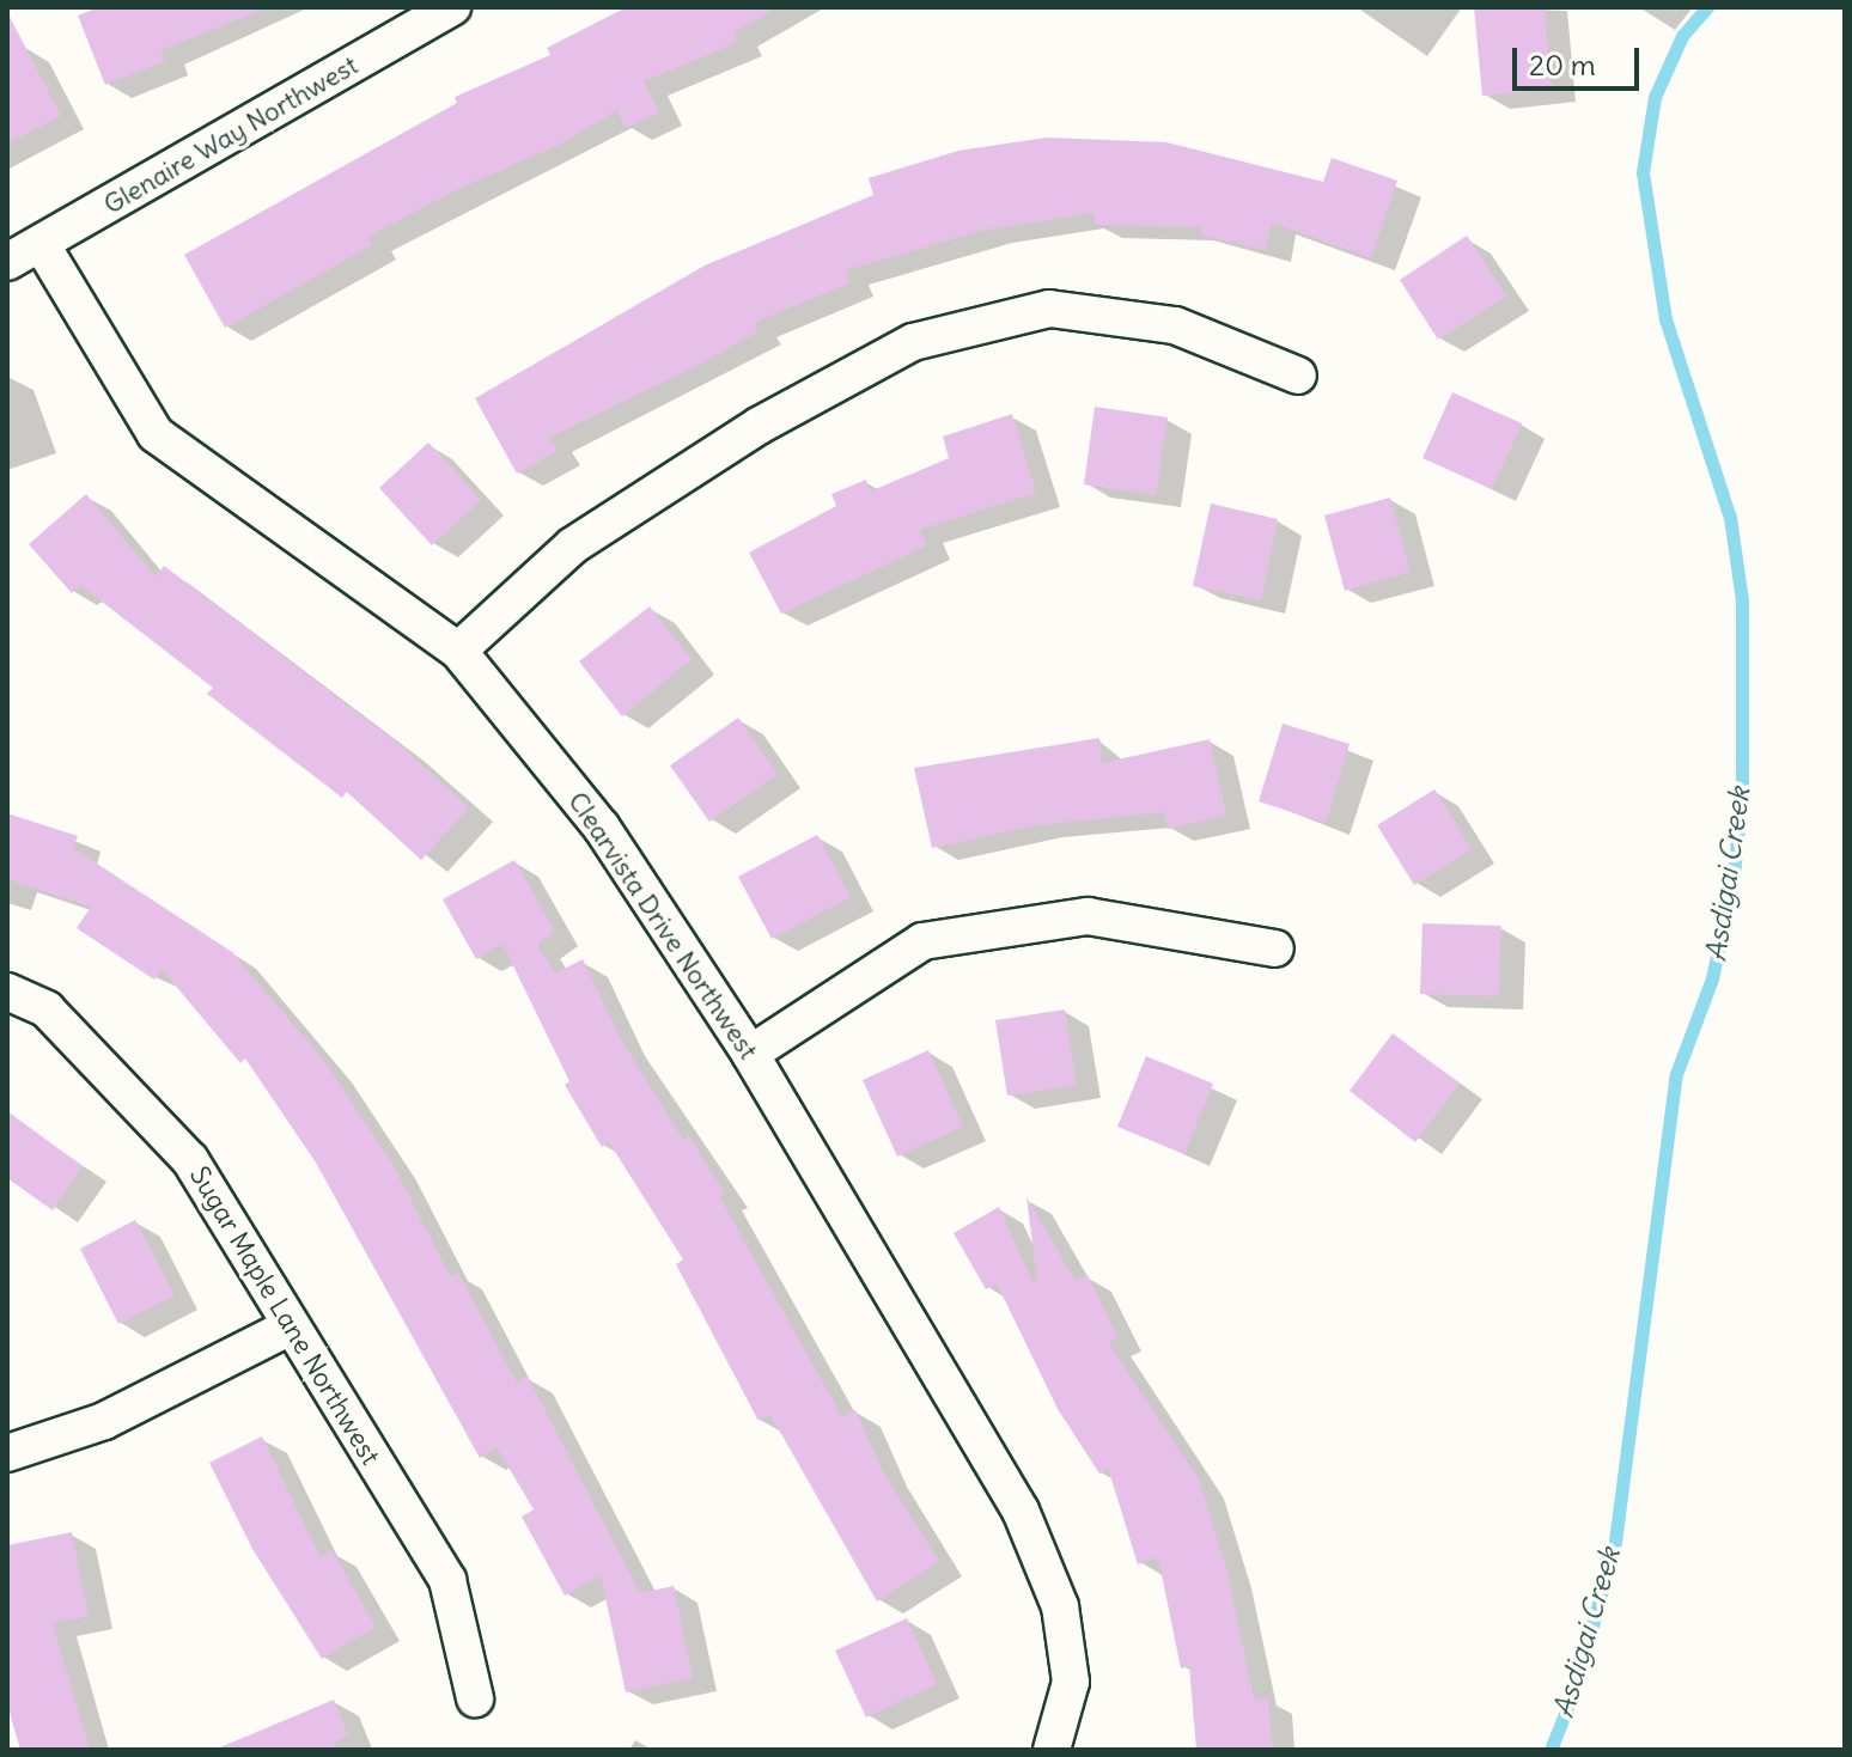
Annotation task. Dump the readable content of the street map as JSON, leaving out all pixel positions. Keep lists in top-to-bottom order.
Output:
{
  "streets": {
    "street": ["Glenaire Way Northwest", "Clearvista Drive Northwest", "Sugar Maple Lane Northwest"]
  },
  "crossings": [
    ["Glenaire Way Northwest", "Clearvista Drive Northwest"]
  ],
  "water": ["Asdigai Creek"],
  "scale_bar": "20 m"
}
